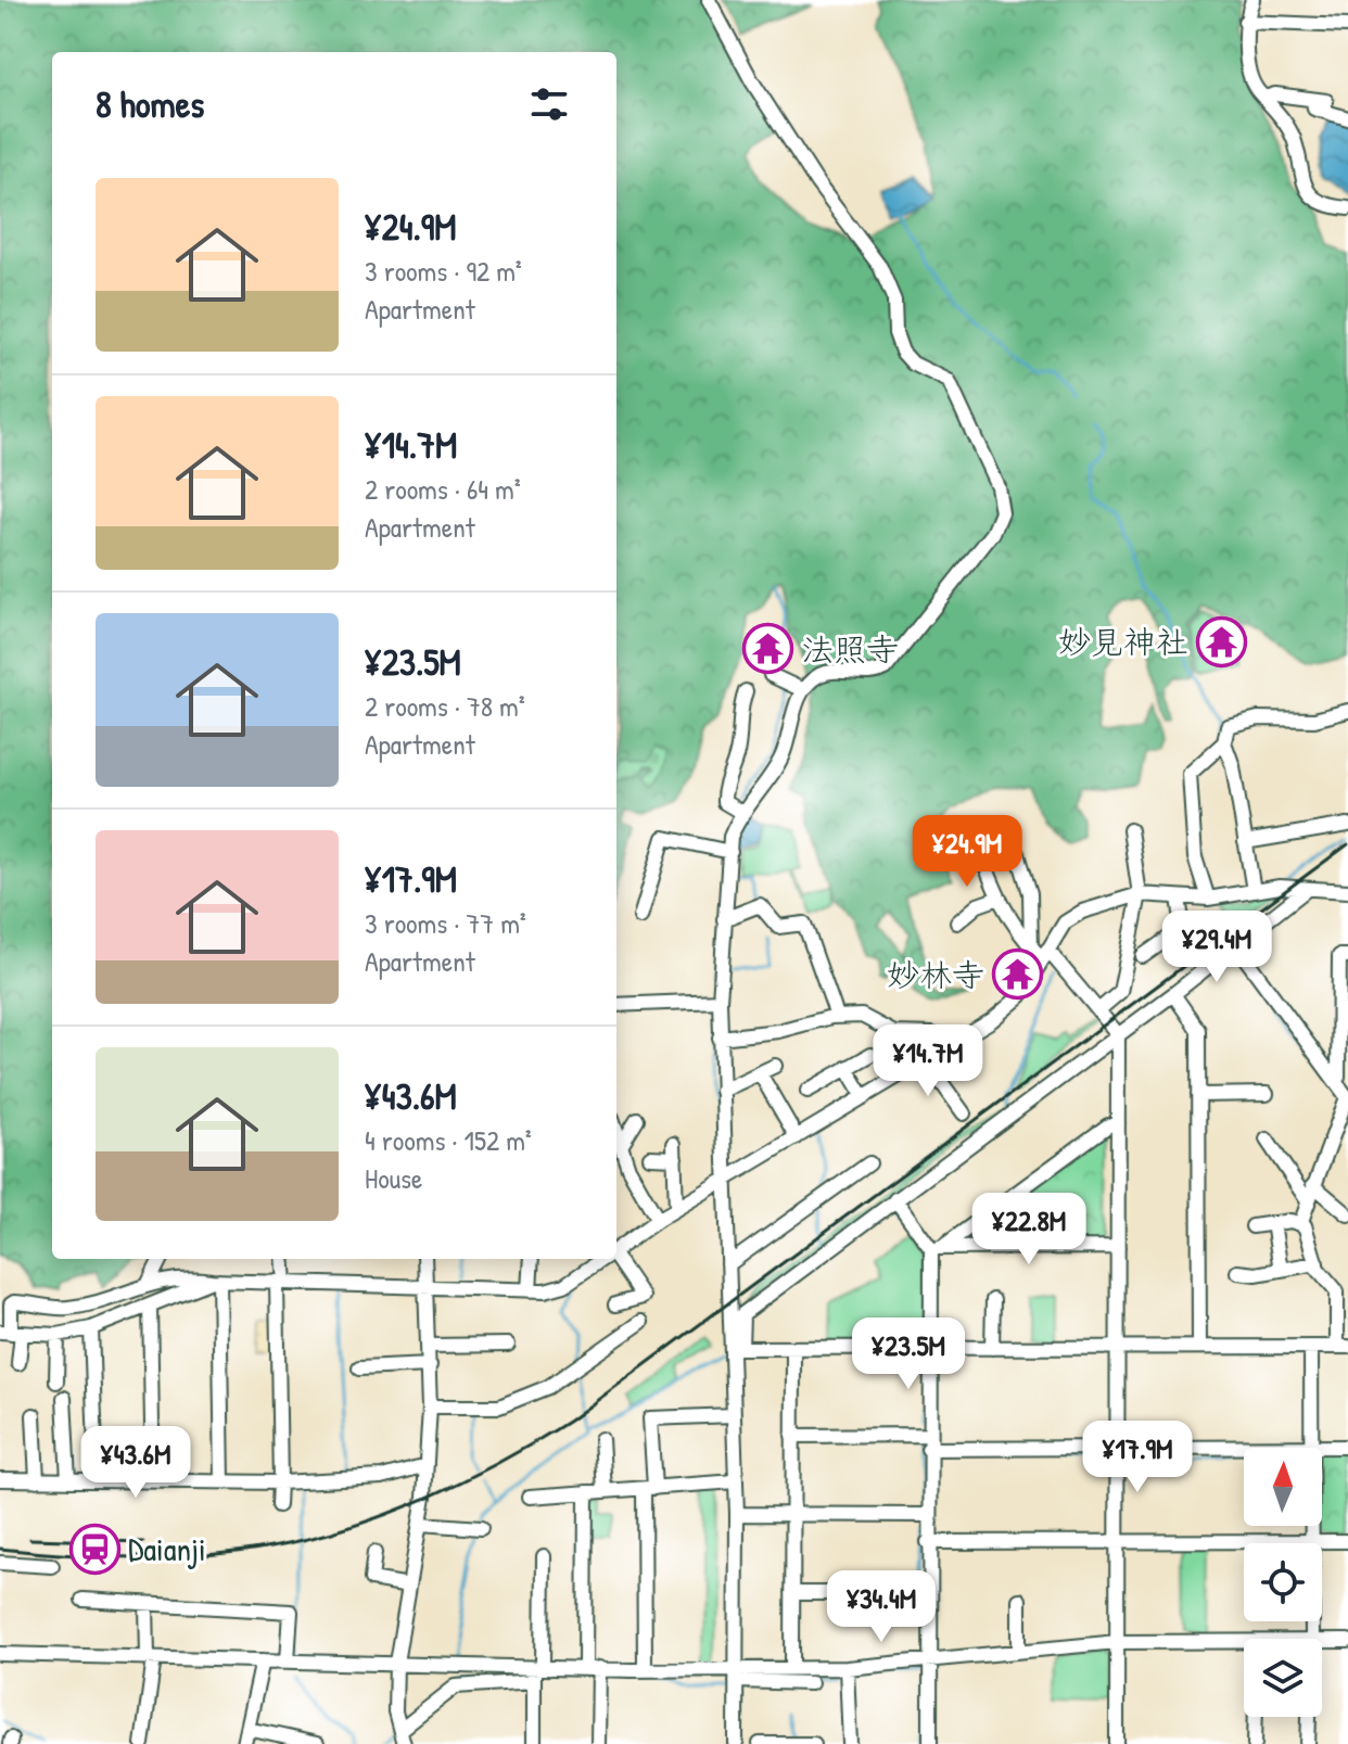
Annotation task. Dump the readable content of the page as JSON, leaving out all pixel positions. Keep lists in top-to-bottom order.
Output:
{
  "places": {
    "temple": ["妙見神社", "法照寺", "妙林寺"],
    "station": ["Daianji"]
  },
  "north": "top",
  "page": {
    "heading": "8 homes",
    "list": [
      {
        "name": "¥24.9M",
        "note": "3 rooms · 92 m² · Apartment"
      },
      {
        "name": "¥14.7M",
        "note": "2 rooms · 64 m² · Apartment"
      },
      {
        "name": "¥23.5M",
        "note": "2 rooms · 78 m² · Apartment"
      },
      {
        "name": "¥17.9M",
        "note": "3 rooms · 77 m² · Apartment"
      },
      {
        "name": "¥43.6M",
        "note": "4 rooms · 152 m² · House"
      }
    ],
    "price": [
      "¥24.9M",
      "¥29.4M",
      "¥14.7M",
      "¥22.8M",
      "¥23.5M",
      "¥17.9M",
      "¥43.6M",
      "¥34.4M"
    ]
  }
}
